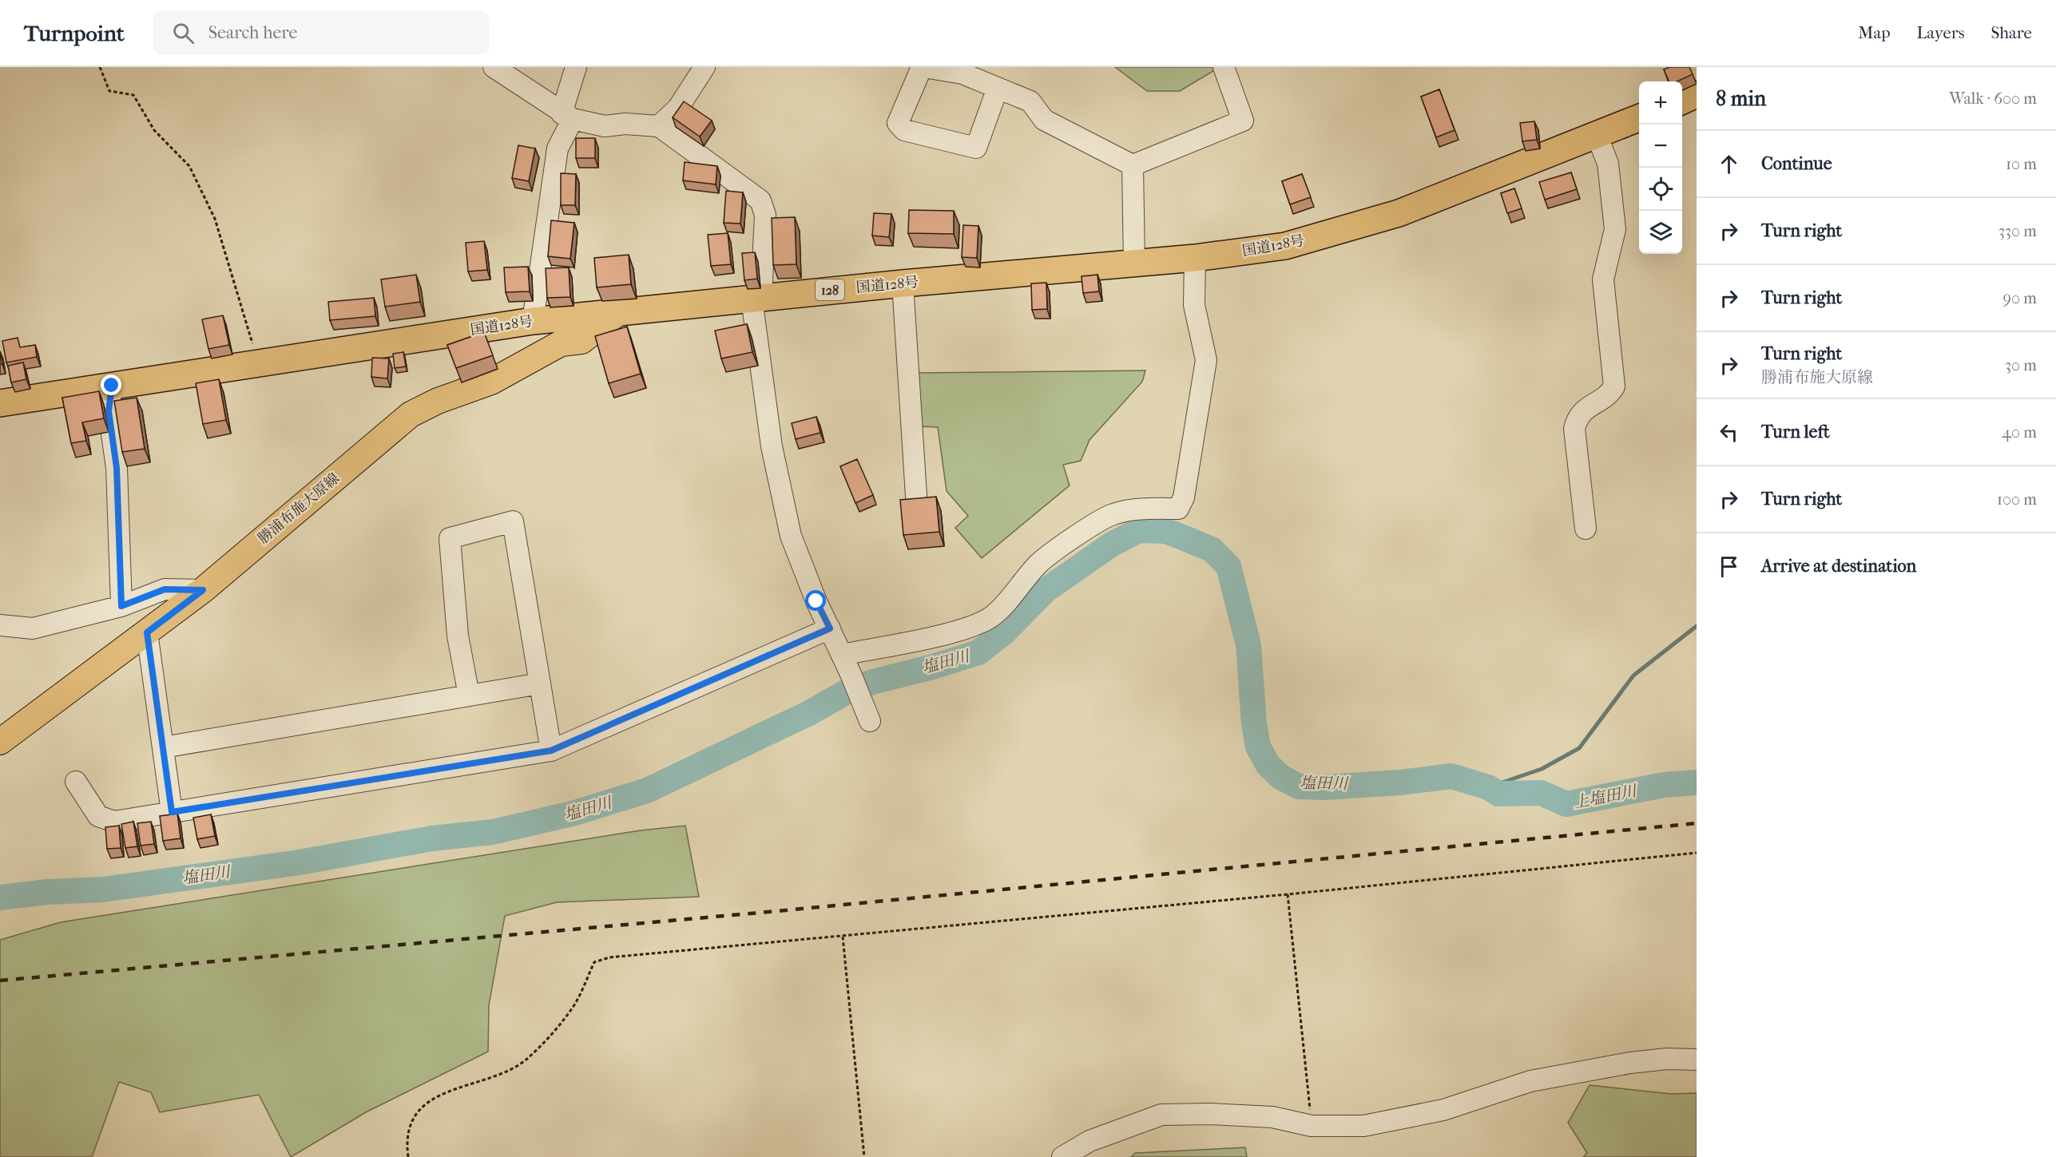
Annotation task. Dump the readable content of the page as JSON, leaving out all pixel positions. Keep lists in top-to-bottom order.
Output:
{
  "streets": {
    "highway": ["国道128号", "128"],
    "main road": ["勝浦布施大原線"]
  },
  "crossings": [
    ["国道128号", "勝浦布施大原線"]
  ],
  "water": ["塩田川", "上塩田川"],
  "page": {
    "header": "Turnpoint",
    "search": "Search here",
    "nav": ["Map", "Layers", "Share"],
    "heading": ["8 min", "Walk · 600 m"],
    "map_buttons": ["+", "−"],
    "list": [
      ["Continue", "10 m"],
      ["Turn right", "330 m"],
      ["Turn right", "90 m"],
      ["Turn right", "勝浦布施大原線", "30 m"],
      ["Turn left", "40 m"],
      ["Turn right", "100 m"],
      "Arrive at destination"
    ]
  }
}
